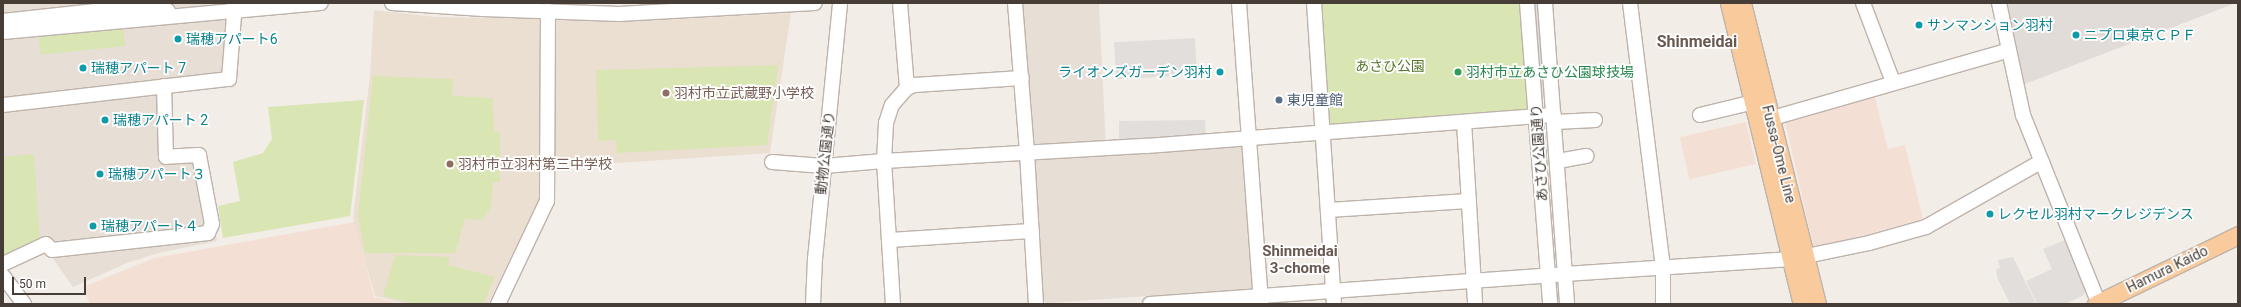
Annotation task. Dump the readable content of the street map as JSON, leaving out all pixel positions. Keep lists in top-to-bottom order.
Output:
{
  "streets": {
    "main road": ["Fussa-Ome Line", "Hamura Kaido"],
    "street": ["動物公園通り", "あさひ公園通り"]
  },
  "districts": ["Shinmeidai", "Shinmeidai 3-chome"],
  "parks": ["あさひ公園"],
  "places": [
    "サンマンション羽村",
    "ニプロ東京ＣＰＦ",
    "瑞穂アパート6",
    "瑞穂アパート 7",
    "ライオンズガーデン羽村",
    "羽村市立あさひ公園球技場",
    "羽村市立武蔵野小学校",
    "東児童館",
    "瑞穂アパート 2",
    "羽村市立羽村第三中学校",
    "瑞穂アパート３",
    "レクセル羽村マークレジデンス",
    "瑞穂アパート４"
  ],
  "scale_bar": "50 m"
}
